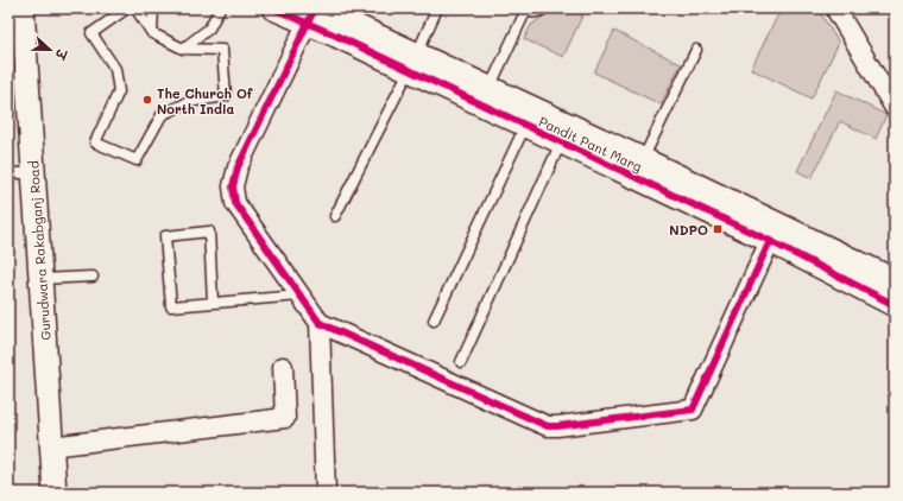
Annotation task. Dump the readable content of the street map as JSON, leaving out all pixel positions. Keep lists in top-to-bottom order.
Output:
{
  "streets": {
    "street": ["Pandit Pant Marg", "Gurudwara Rakabganj Road"]
  },
  "places": {
    "other": ["The Church Of North India"],
    "transit": ["NDPO"]
  },
  "north": "right"
}
